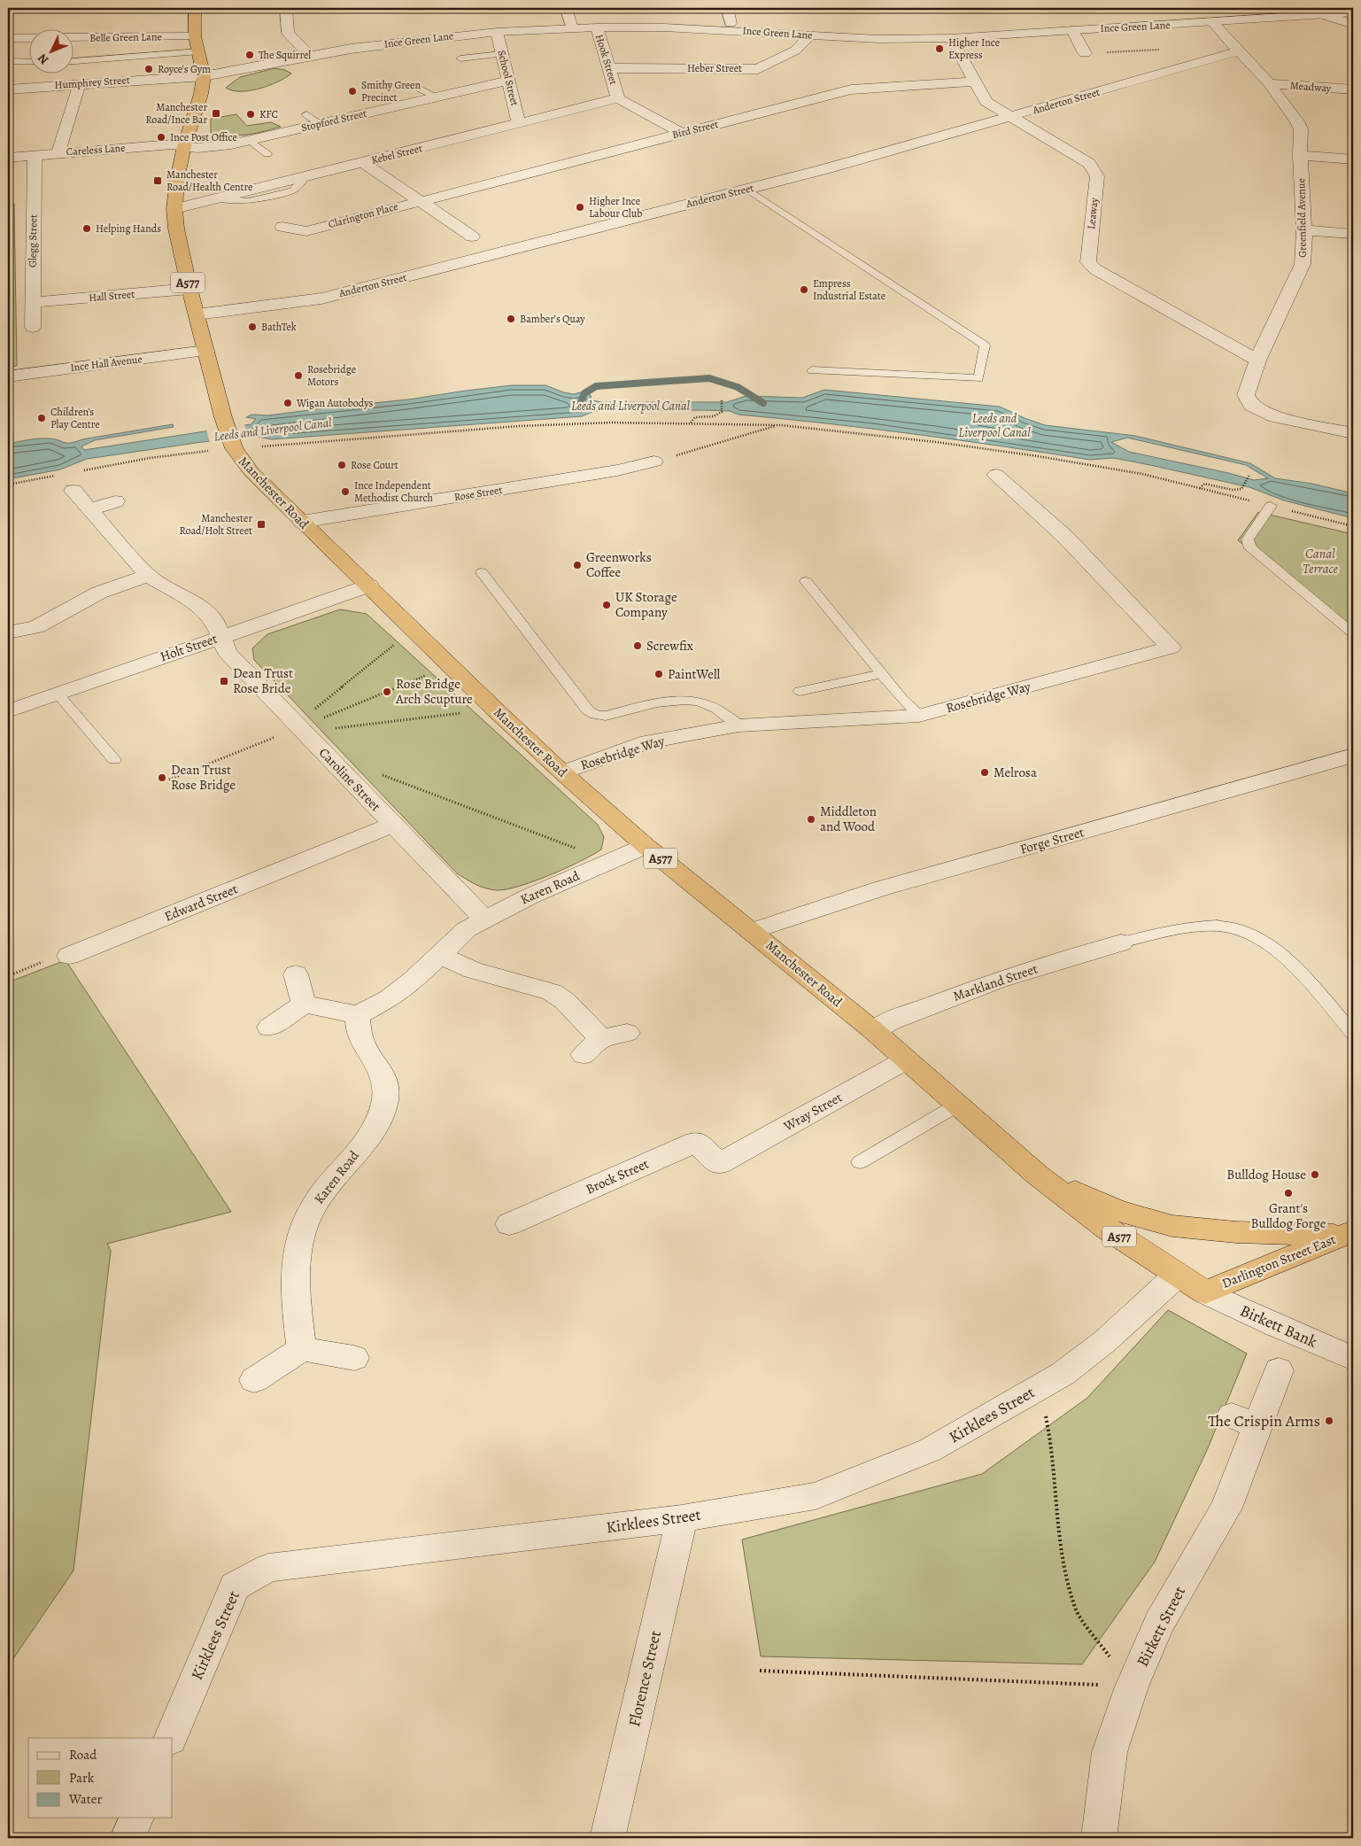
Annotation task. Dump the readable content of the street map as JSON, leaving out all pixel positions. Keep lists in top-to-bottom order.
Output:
{
  "streets": {
    "highway": ["A577", "Manchester Road", "Darlington Street East"],
    "street": [
      "Ince Green Lane",
      "Belle Green Lane",
      "Hook Street",
      "Heber Street",
      "School Street",
      "Humphrey Street",
      "Meadway",
      "Anderton Street",
      "Stopford Street",
      "Bird Street",
      "Careless Lane",
      "Kebel Street",
      "Leaway",
      "Clarington Place",
      "Greenfield Avenue",
      "Glegg Street",
      "Hall Street",
      "Ince Hall Avenue",
      "Rose Street",
      "Holt Street",
      "Rosebridge Way",
      "Caroline Street",
      "Forge Street",
      "Karen Road",
      "Edward Street",
      "Markland Street",
      "Wray Street",
      "Brock Street",
      "Birkett Bank",
      "Kirklees Street",
      "Birkett Street",
      "Florence Street"
    ]
  },
  "crossings": [
    ["Ince Green Lane", "Hook Street"],
    ["Ince Green Lane", "Heber Street"],
    ["Ince Green Lane", "School Street"],
    ["Ince Green Lane", "Humphrey Street"],
    ["Ince Green Lane", "Leaway"],
    ["Ince Green Lane", "Greenfield Avenue"],
    ["Ince Green Lane", "Manchester Road"],
    ["Belle Green Lane", "Manchester Road"],
    ["Hook Street", "Heber Street"],
    ["Hook Street", "Bird Street"],
    ["Hook Street", "Kebel Street"],
    ["School Street", "Stopford Street"],
    ["School Street", "Kebel Street"],
    ["Humphrey Street", "Manchester Road"],
    ["Meadway", "Greenfield Avenue"],
    ["Anderton Street", "Leaway"],
    ["Anderton Street", "Greenfield Avenue"],
    ["Anderton Street", "Manchester Road"],
    ["Stopford Street", "Careless Lane"],
    ["Stopford Street", "Manchester Road"],
    ["Bird Street", "Leaway"],
    ["Bird Street", "Clarington Place"],
    ["Careless Lane", "Glegg Street"],
    ["Careless Lane", "Manchester Road"],
    ["Kebel Street", "Manchester Road"],
    ["Leaway", "Greenfield Avenue"],
    ["Glegg Street", "Hall Street"],
    ["Hall Street", "Manchester Road"],
    ["Ince Hall Avenue", "Manchester Road"],
    ["Manchester Road", "Rose Street"],
    ["Manchester Road", "Holt Street"],
    ["Manchester Road", "Rosebridge Way"],
    ["Manchester Road", "Forge Street"],
    ["Manchester Road", "Karen Road"],
    ["Manchester Road", "Markland Street"],
    ["Manchester Road", "Wray Street"],
    ["Manchester Road", "Darlington Street East"],
    ["Manchester Road", "Birkett Bank"],
    ["Manchester Road", "Kirklees Street"],
    ["Holt Street", "Caroline Street"],
    ["Caroline Street", "Karen Road"],
    ["Caroline Street", "Edward Street"],
    ["Wray Street", "Brock Street"],
    ["Darlington Street East", "Birkett Bank"],
    ["Kirklees Street", "Florence Street"]
  ],
  "water": ["Leeds and Liverpool Canal"],
  "parks": ["Canal Terrace"],
  "places": {
    "other": [
      "Higher Ince Express",
      "The Squirrel",
      "Royce's Gym",
      "Smithy Green Precinct",
      "KFC",
      "Ince Post Office",
      "Higher Ince Labour Club",
      "Helping Hands",
      "Empress Industrial Estate",
      "Bamber's Quay",
      "BathTek",
      "Rosebridge Motors",
      "Wigan Autobodys",
      "Children's Play Centre",
      "Rose Court",
      "Ince Independent Methodist Church",
      "Greenworks Coffee",
      "UK Storage Company",
      "Screwfix",
      "PaintWell",
      "Rose Bridge Arch Scupture",
      "Melrosa",
      "Dean Trust Rose Bridge",
      "Middleton and Wood",
      "Bulldog House",
      "Grant's Bulldog Forge",
      "The Crispin Arms"
    ],
    "transit": [
      "Manchester Road/Ince Bar",
      "Manchester Road/Health Centre",
      "Manchester Road/Holt Street",
      "Dean Trust Rose Bride"
    ]
  },
  "legend": ["Road", "Park", "Water"],
  "north": "bottom left"
}
